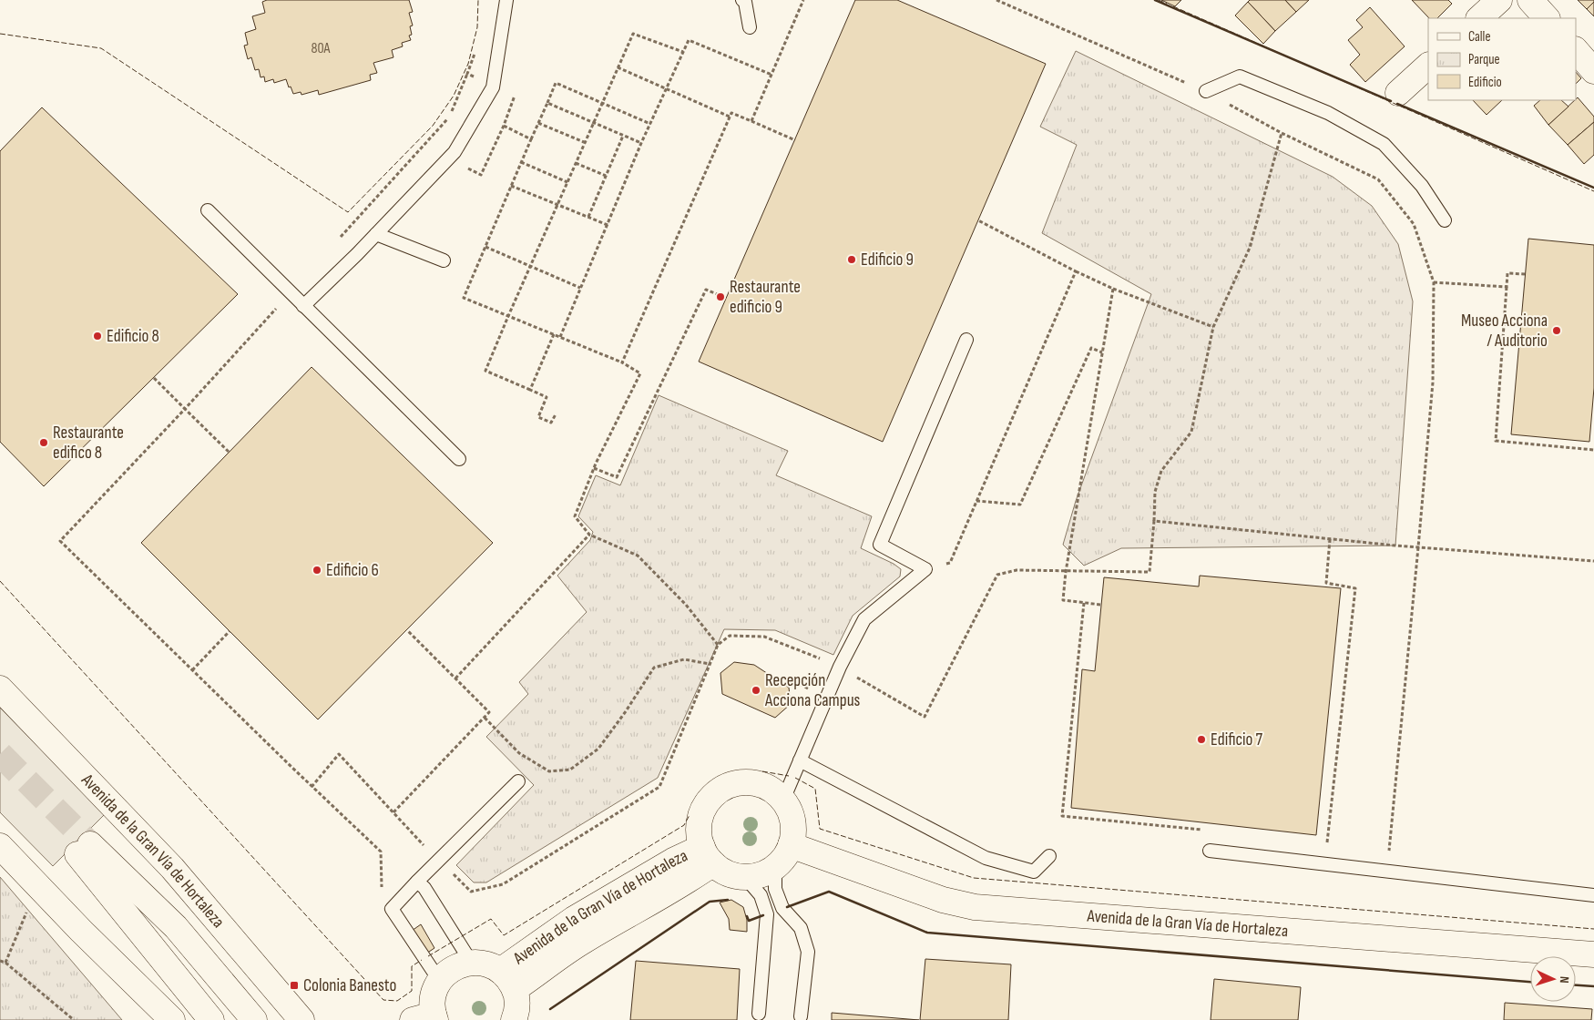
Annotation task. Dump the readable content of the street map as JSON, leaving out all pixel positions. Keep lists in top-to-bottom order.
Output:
{
  "streets": {
    "street": ["Avenida de la Gran Vía de Hortaleza"]
  },
  "places": {
    "other": [
      "Edificio 9",
      "Restaurante edificio 9",
      "Museo Acciona / Auditorio",
      "Edificio 8",
      "Restaurante edifico 8",
      "Edificio 6",
      "Recepción Acciona Campus",
      "Edificio 7"
    ],
    "transit": ["Colonia Banesto"]
  },
  "house_numbers": ["80A"],
  "legend": ["Calle", "Parque", "Edificio"],
  "north": "right"
}
